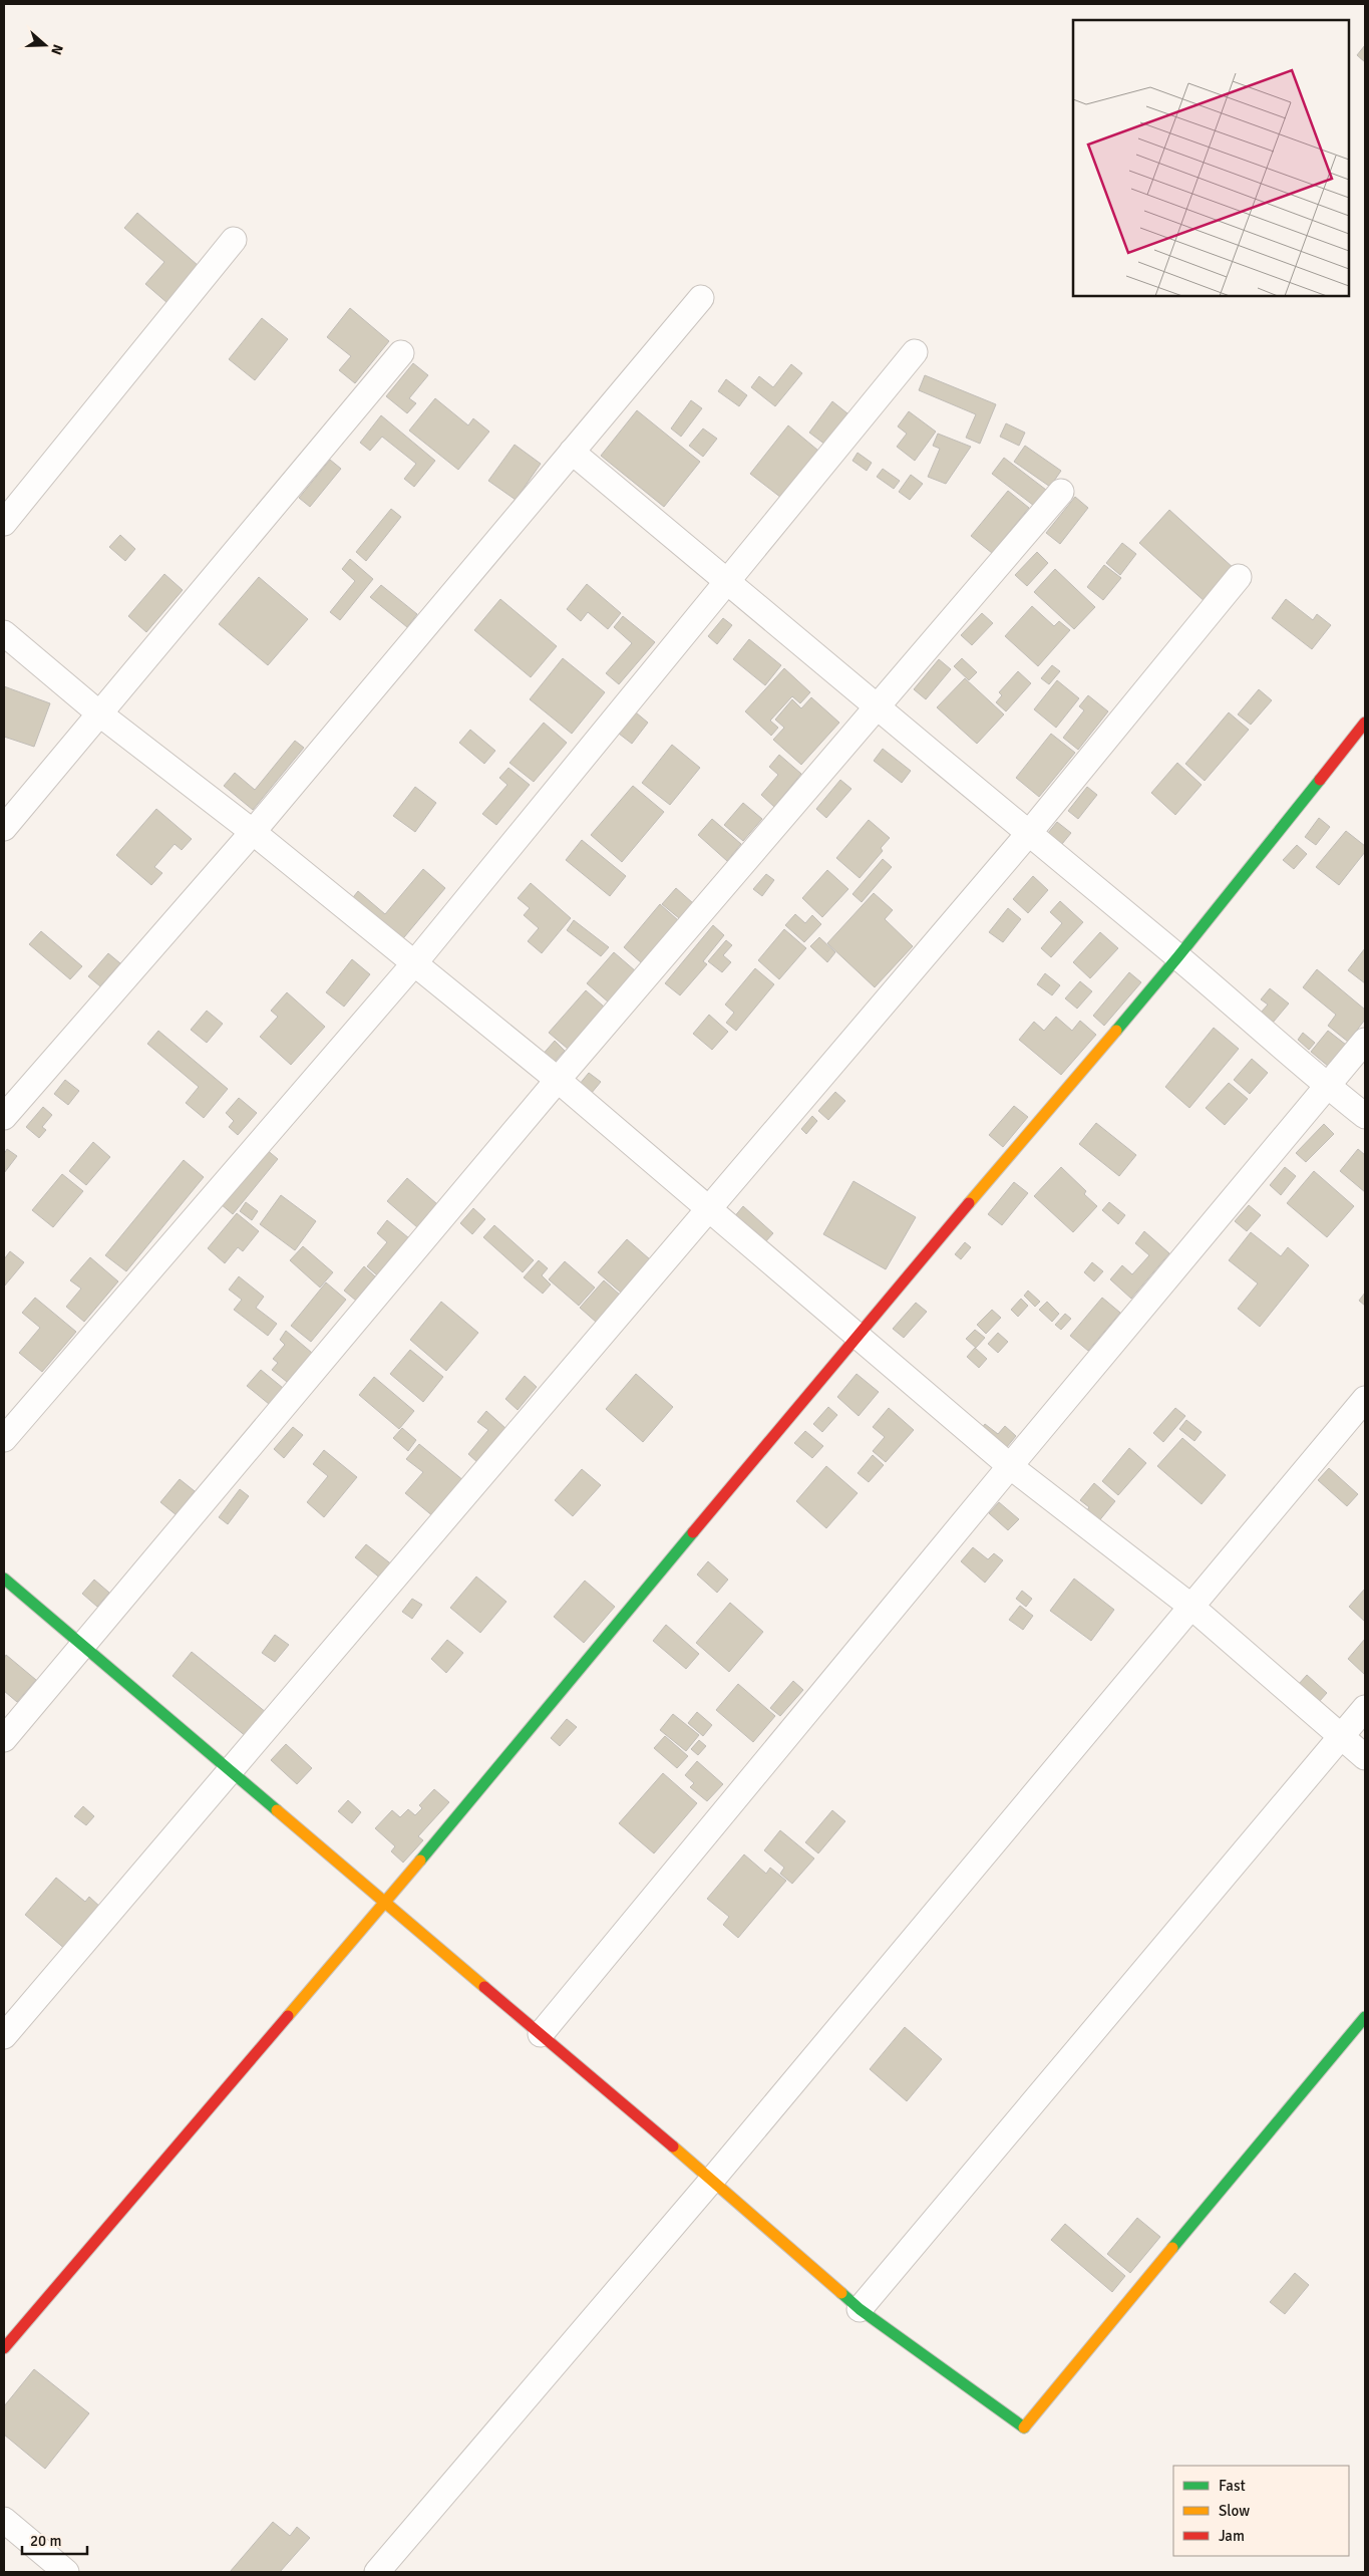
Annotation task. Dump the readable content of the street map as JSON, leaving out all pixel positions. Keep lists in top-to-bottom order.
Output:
{
  "legend": ["Fast", "Slow", "Jam"],
  "scale_bar": "20 m",
  "north": "right"
}
